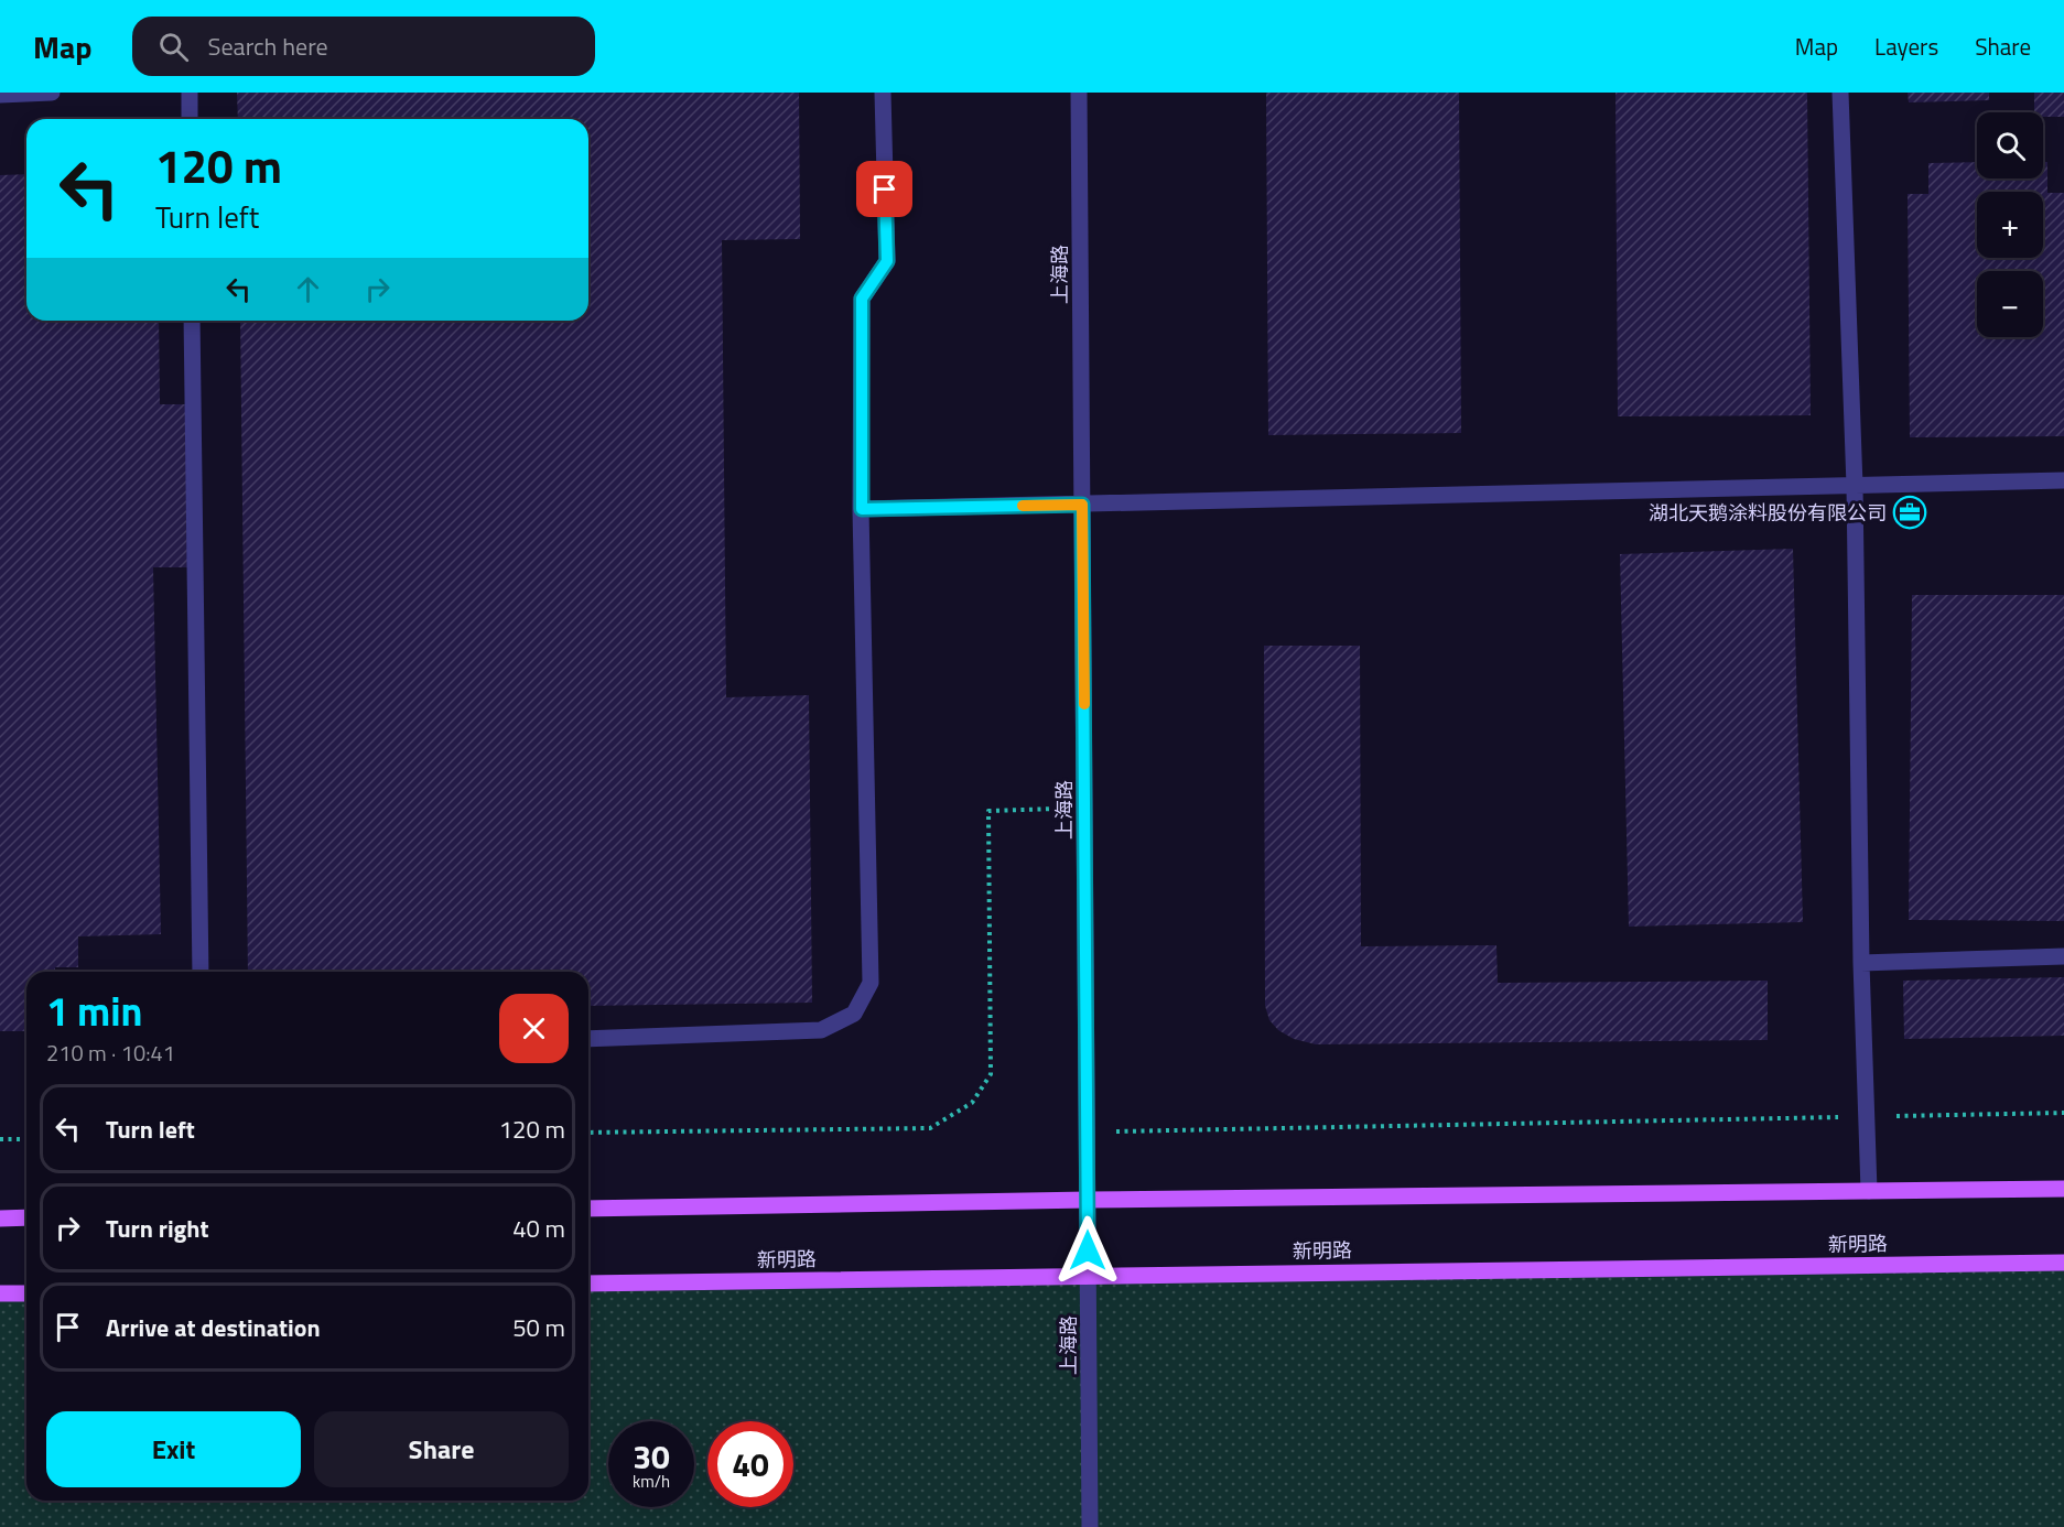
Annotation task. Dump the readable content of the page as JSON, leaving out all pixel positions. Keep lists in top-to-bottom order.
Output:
{
  "streets": {
    "main road": ["新明路"],
    "street": ["上海路"]
  },
  "crossings": [
    ["上海路", "新明路"]
  ],
  "places": {
    "office": ["湖北天鹅涂料股份有限公司"]
  },
  "page": {
    "header": "Map",
    "search": "Search here",
    "nav": ["Map", "Layers", "Share"],
    "map_buttons": ["+", "−"],
    "turn": ["120 m", "Turn left"],
    "heading": ["1 min", "210 m · 10:41"],
    "list": [
      {
        "name": "Turn left",
        "value": "120 m"
      },
      {
        "name": "Turn right",
        "value": "40 m"
      },
      {
        "name": "Arrive at destination",
        "value": "50 m"
      }
    ],
    "buttons": ["Exit", "Share"],
    "speed": "30 km/h",
    "limit": "40"
  }
}
